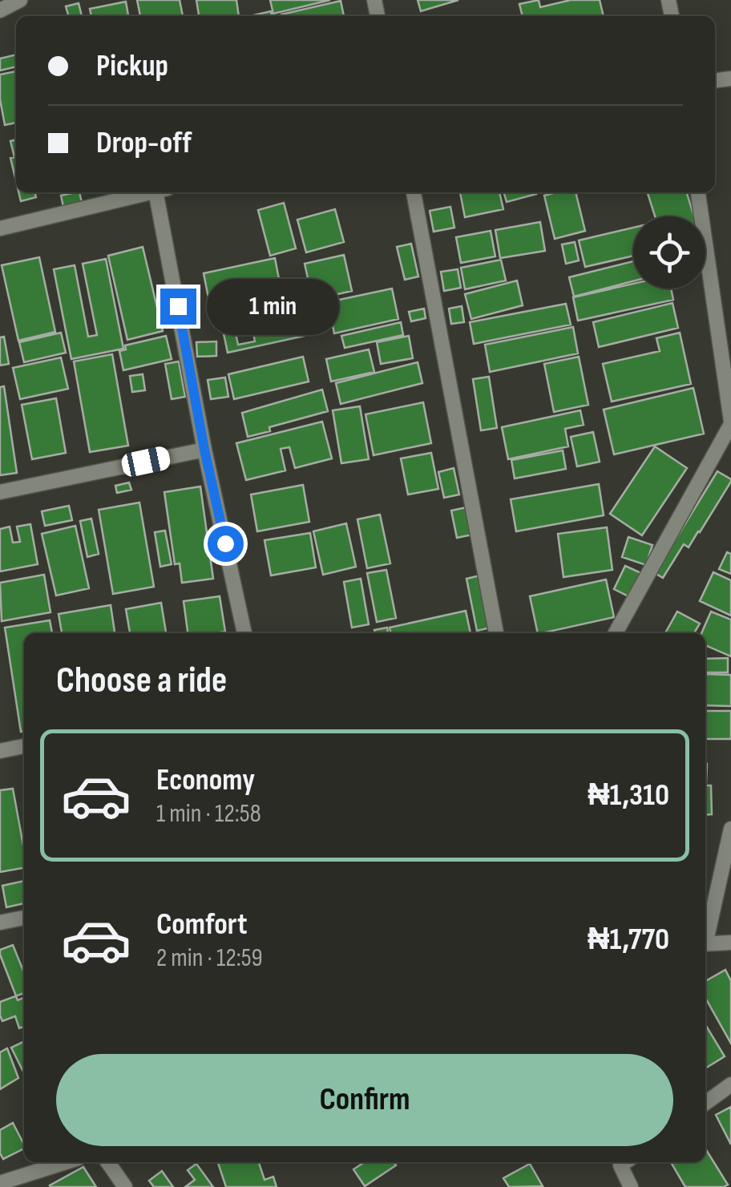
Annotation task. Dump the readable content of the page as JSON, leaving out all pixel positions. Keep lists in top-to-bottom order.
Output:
{
  "page": {
    "banner": ["Pickup", "Drop-off"],
    "bubble": "1 min",
    "heading": "Choose a ride",
    "list": [
      {
        "name": "Economy",
        "note": "1 min · 12:58",
        "value": "₦1,310"
      },
      {
        "name": "Comfort",
        "note": "2 min · 12:59",
        "value": "₦1,770"
      }
    ],
    "buttons": "Confirm"
  }
}
